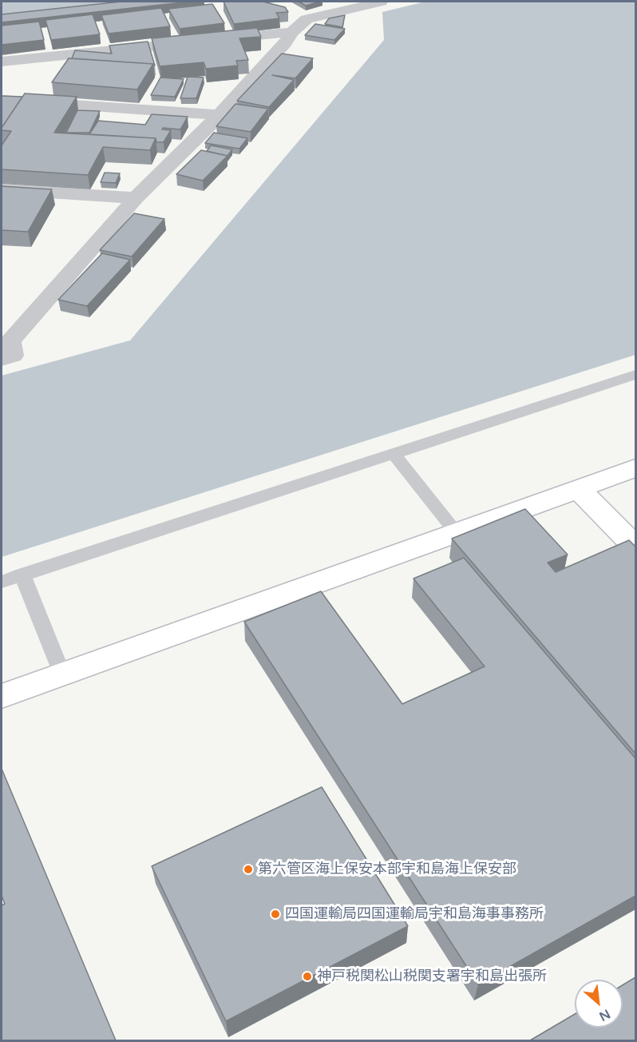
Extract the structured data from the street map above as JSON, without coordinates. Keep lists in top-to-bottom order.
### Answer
{
  "places": ["第六管区海上保安本部宇和島海上保安部", "四国運輸局四国運輸局宇和島海事事務所", "神戸税関松山税関支署宇和島出張所"],
  "north": "bottom right"
}
